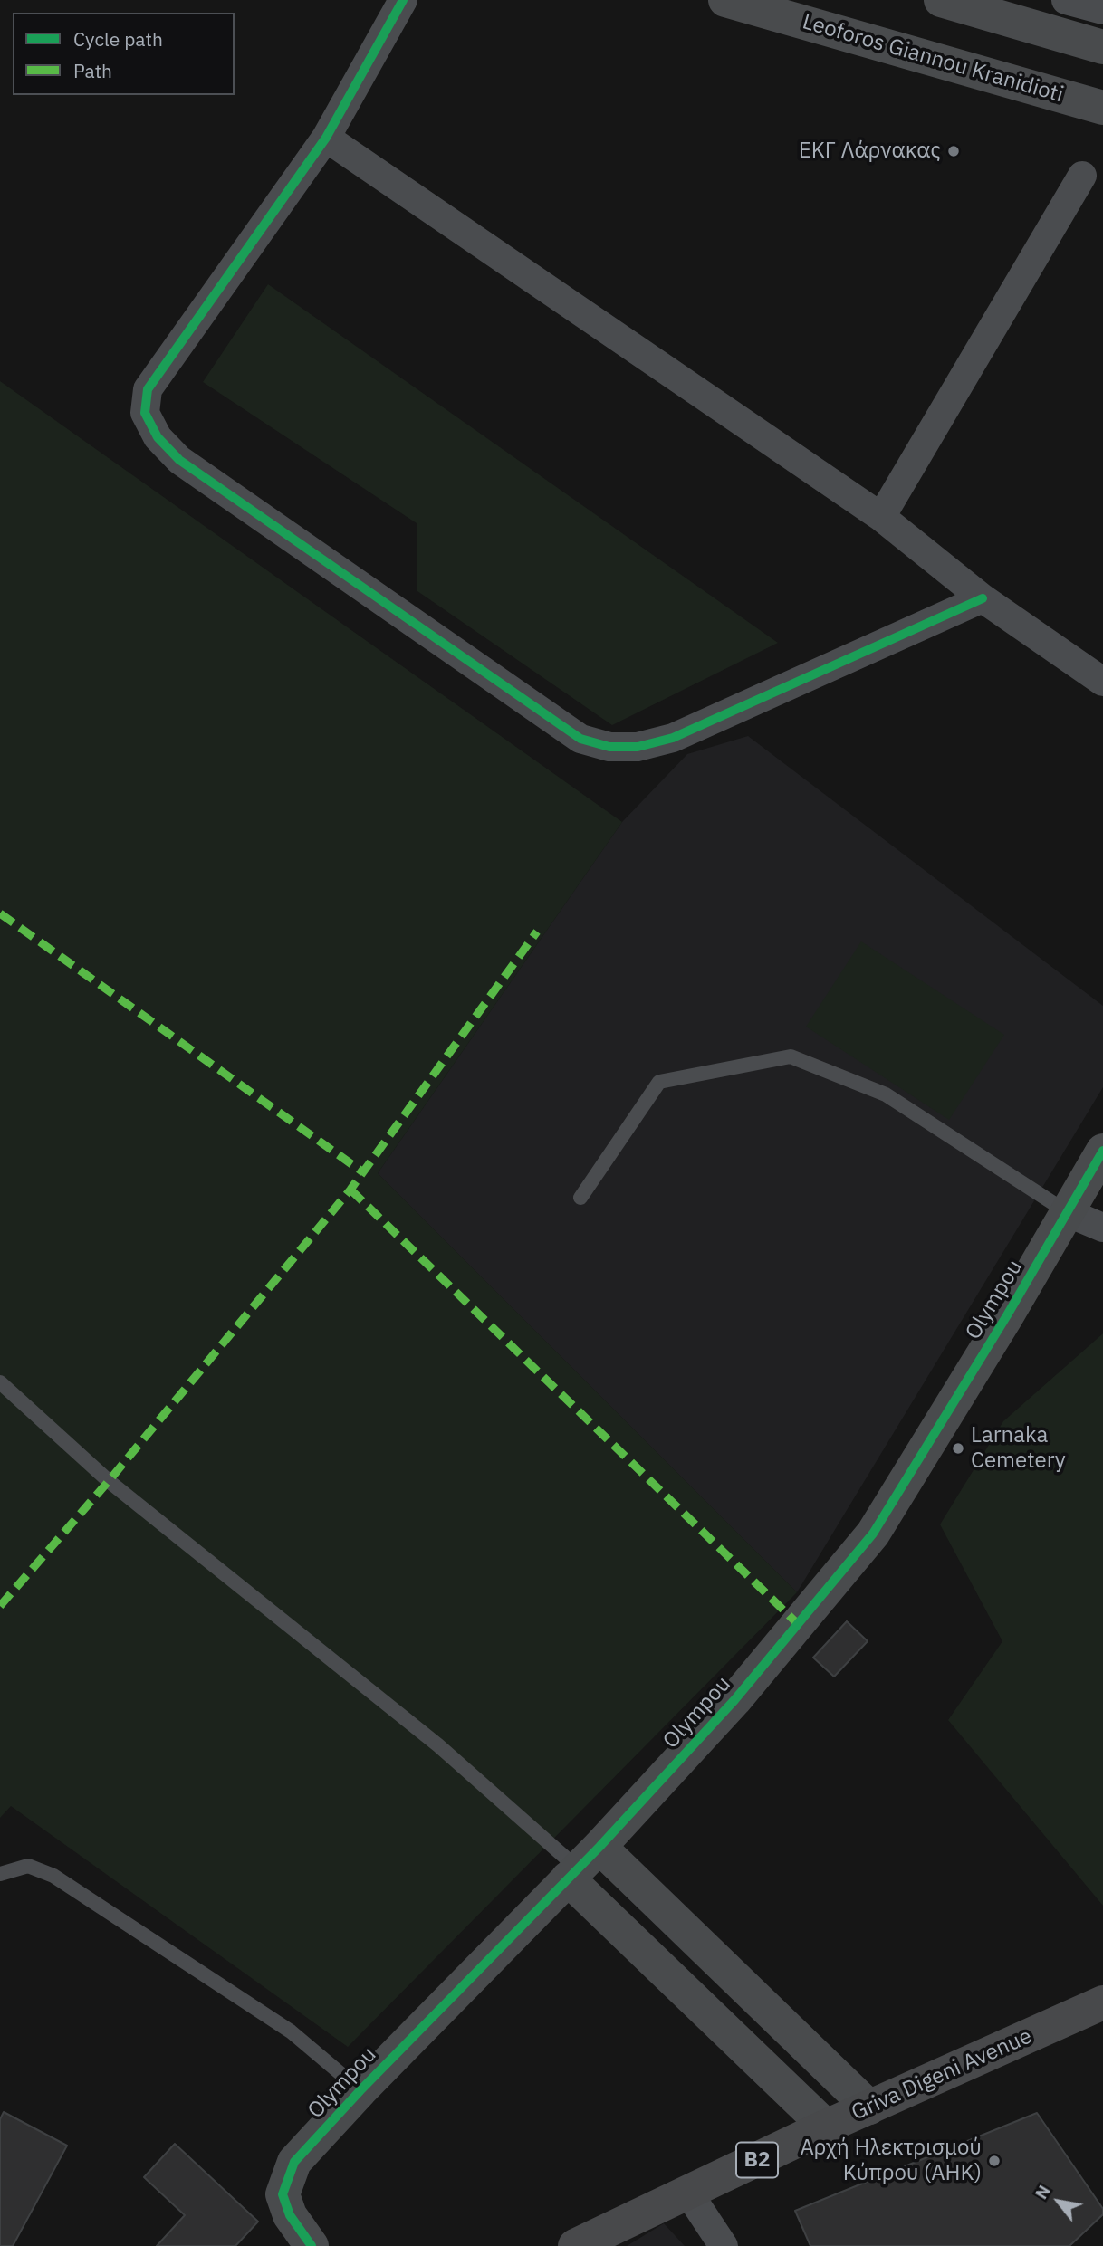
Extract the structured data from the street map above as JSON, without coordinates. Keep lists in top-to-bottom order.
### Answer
{
  "streets": {
    "highway": ["Griva Digeni Avenue", "B2"],
    "street": ["Leoforos Giannou Kranidioti", "Olympou"]
  },
  "places": ["ΕΚΓ Λάρνακας", "Larnaka Cemetery", "Αρχή Ηλεκτρισμού Κύπρου (ΑΗΚ)"],
  "legend": ["Cycle path", "Path"],
  "north": "top left"
}
